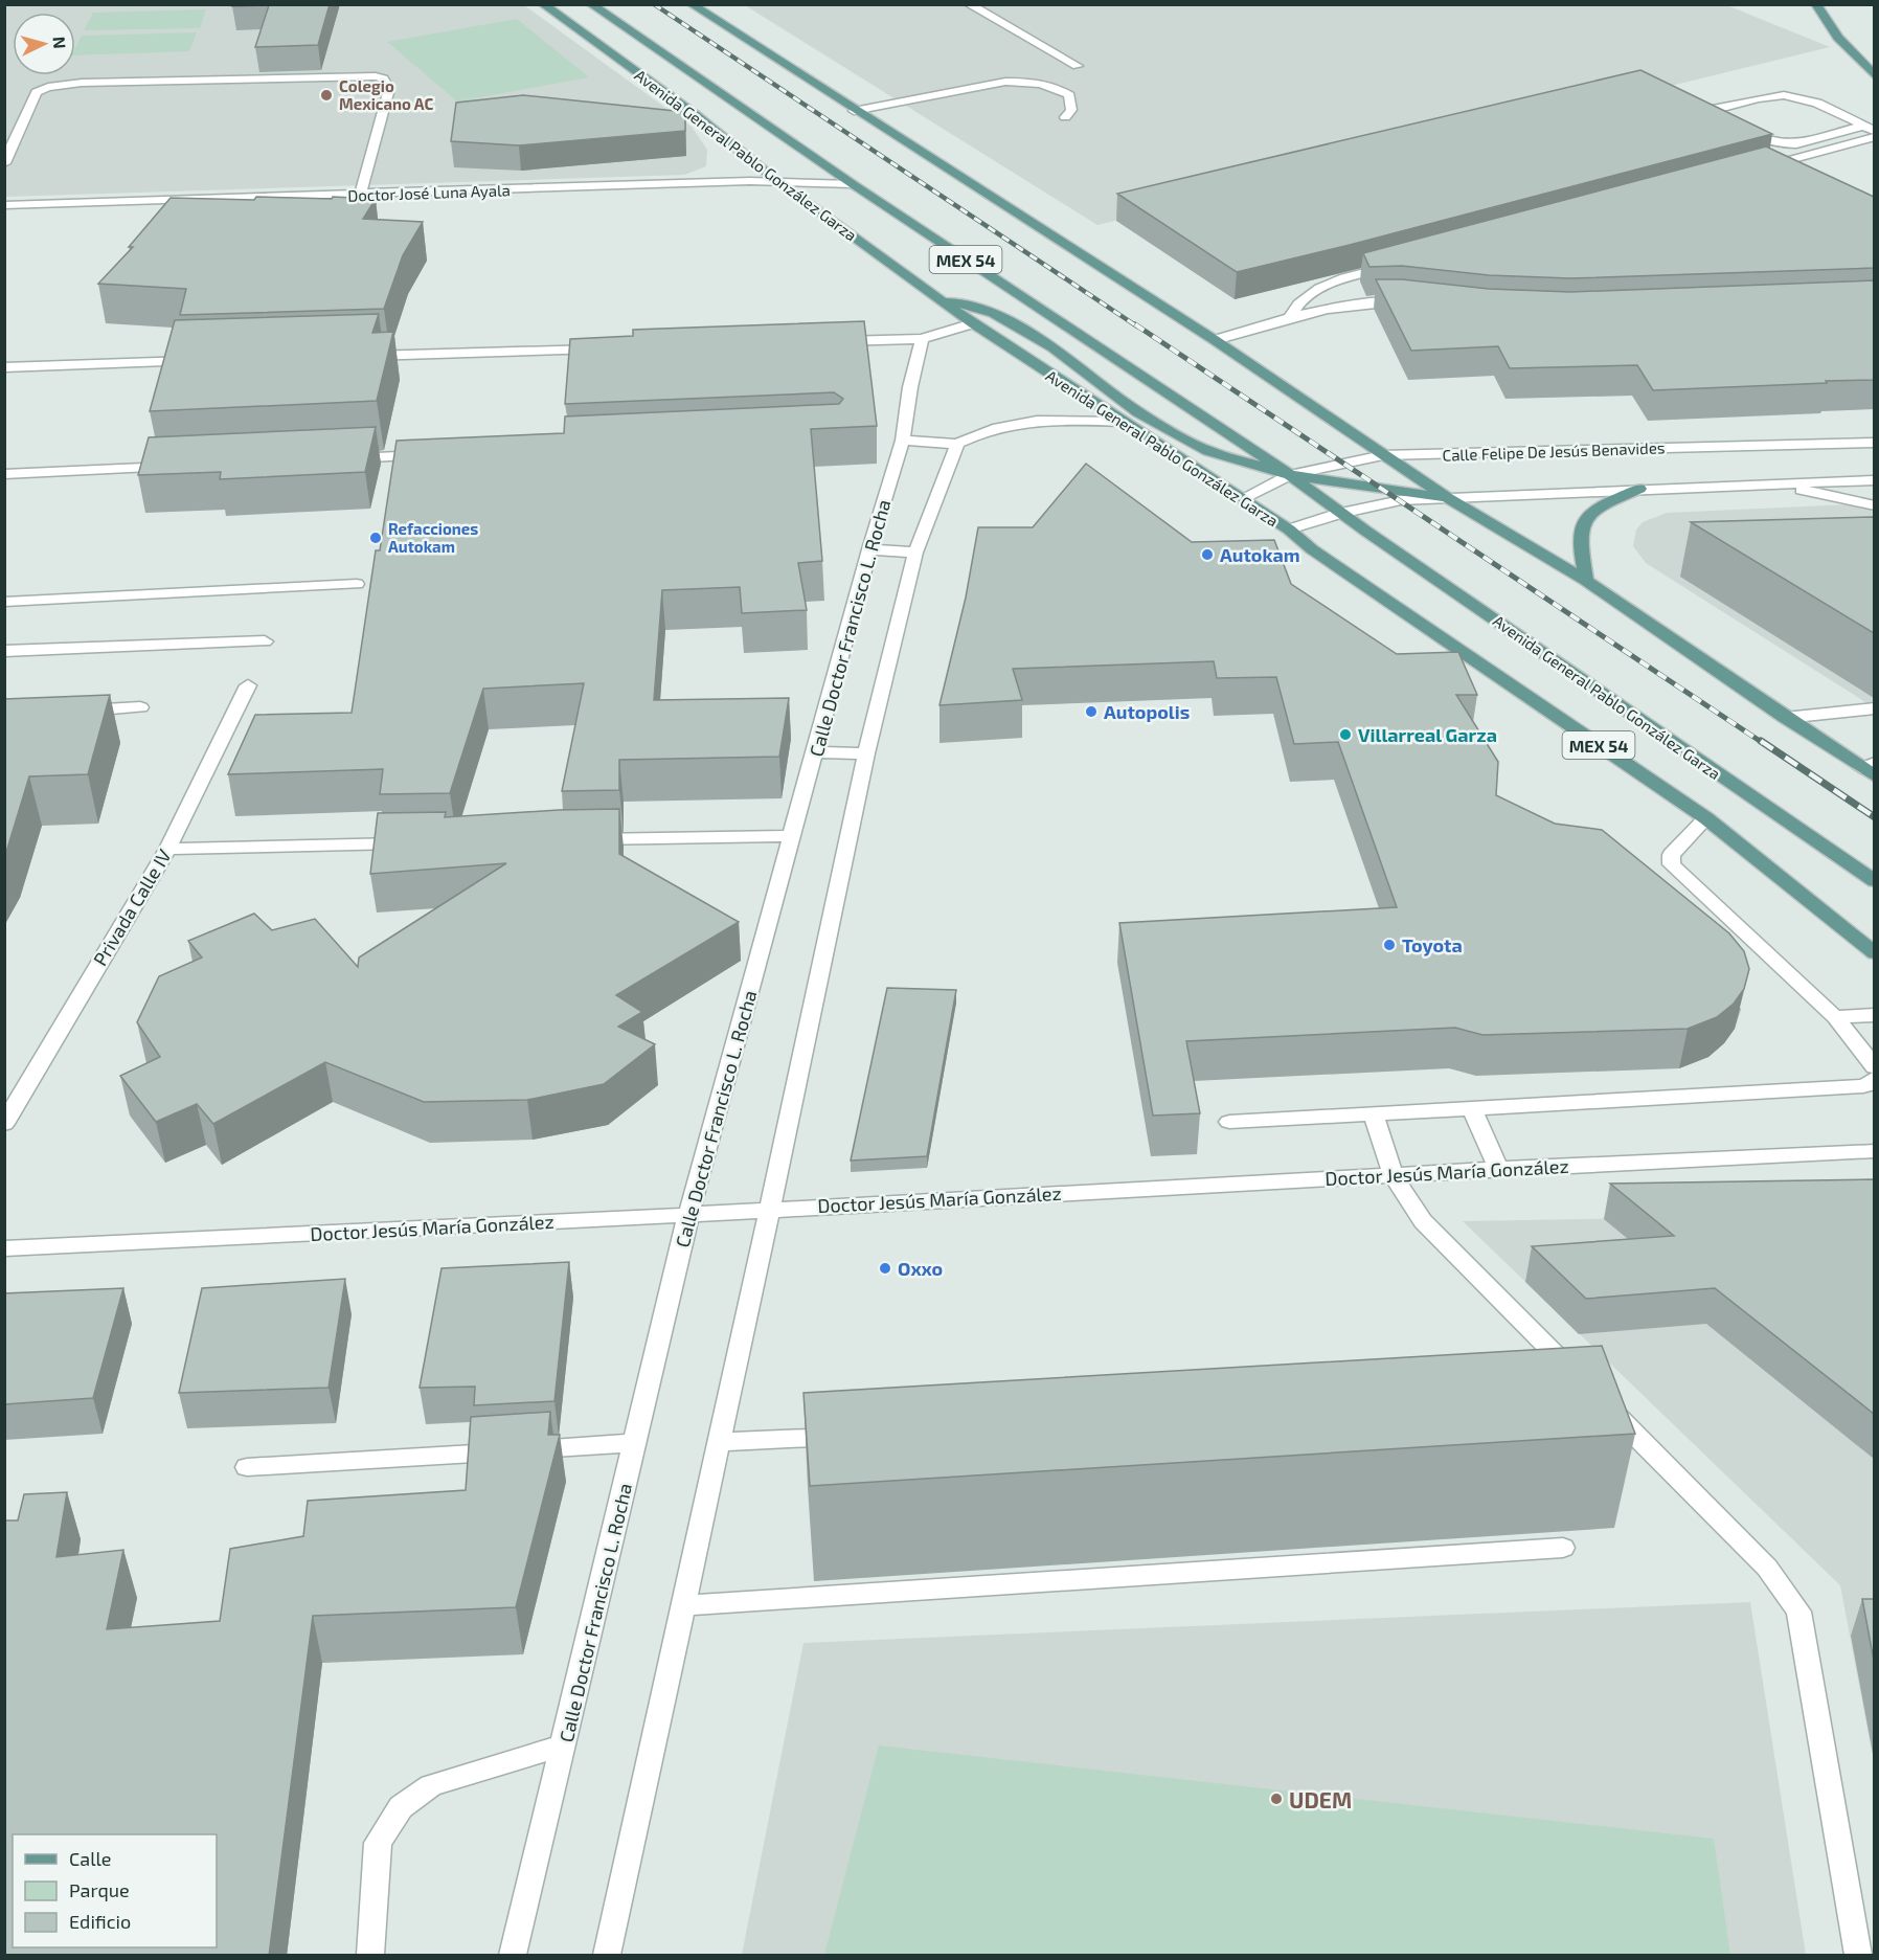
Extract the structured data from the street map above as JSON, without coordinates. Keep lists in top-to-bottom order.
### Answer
{
  "streets": {
    "main road": ["Avenida General Pablo González Garza", "MEX 54"],
    "street": [
      "Doctor José Luna Ayala",
      "Calle Felipe De Jesús Benavides",
      "Calle Doctor Francisco L. Rocha",
      "Privada Calle IV",
      "Doctor Jesús María González"
    ]
  },
  "crossings": [
    ["Avenida General Pablo González Garza", "Doctor José Luna Ayala"],
    ["Avenida General Pablo González Garza", "Calle Felipe De Jesús Benavides"],
    ["Calle Doctor Francisco L. Rocha", "Doctor Jesús María González"]
  ],
  "places": [
    "Colegio Mexicano AC",
    "Refacciones Autokam",
    "Autokam",
    "Autopolis",
    "Villarreal Garza",
    "Toyota",
    "Oxxo",
    "UDEM"
  ],
  "legend": ["Calle", "Parque", "Edificio"],
  "north": "right"
}
